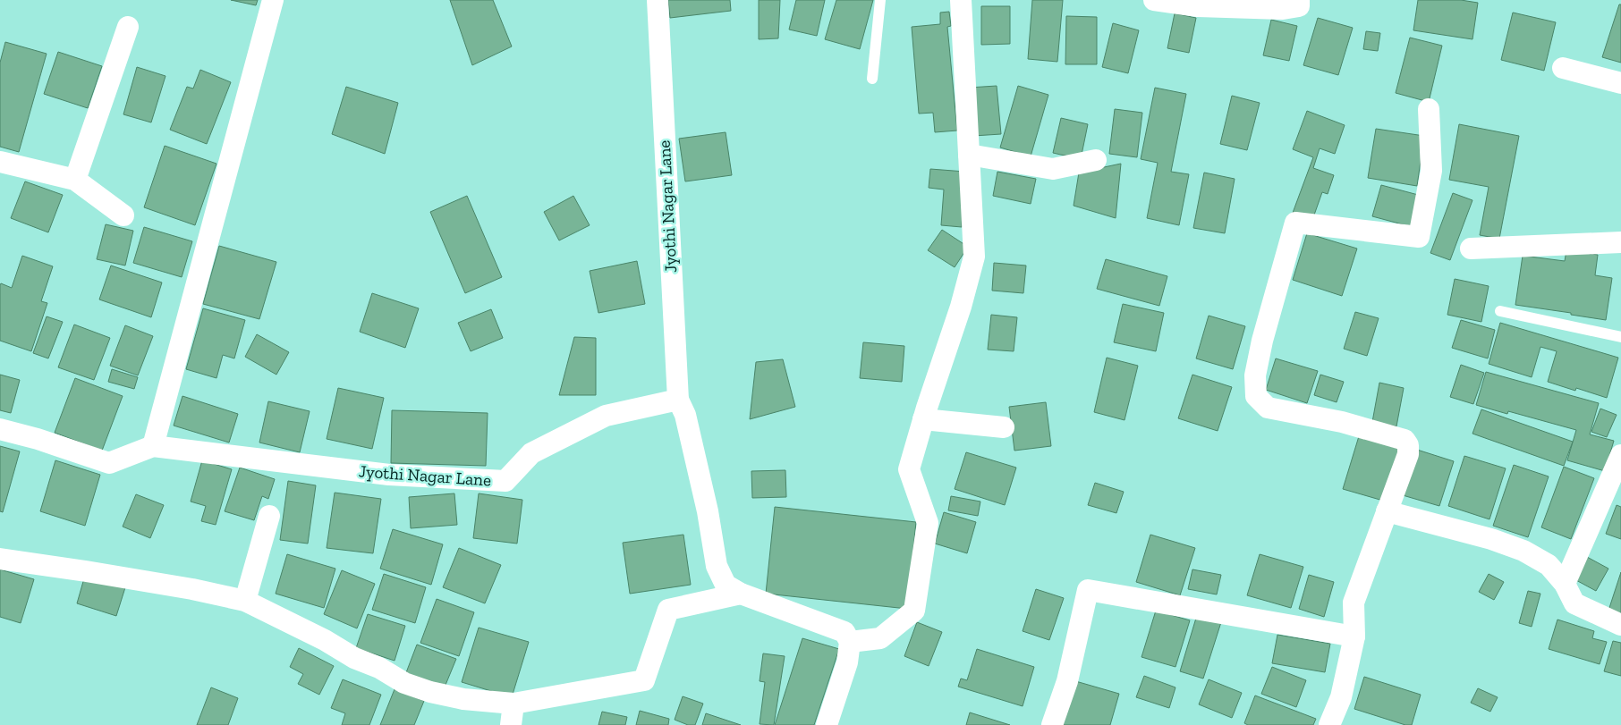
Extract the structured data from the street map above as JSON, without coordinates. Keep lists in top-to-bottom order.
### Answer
{
  "streets": {
    "street": ["Jyothi Nagar Lane"]
  }
}
